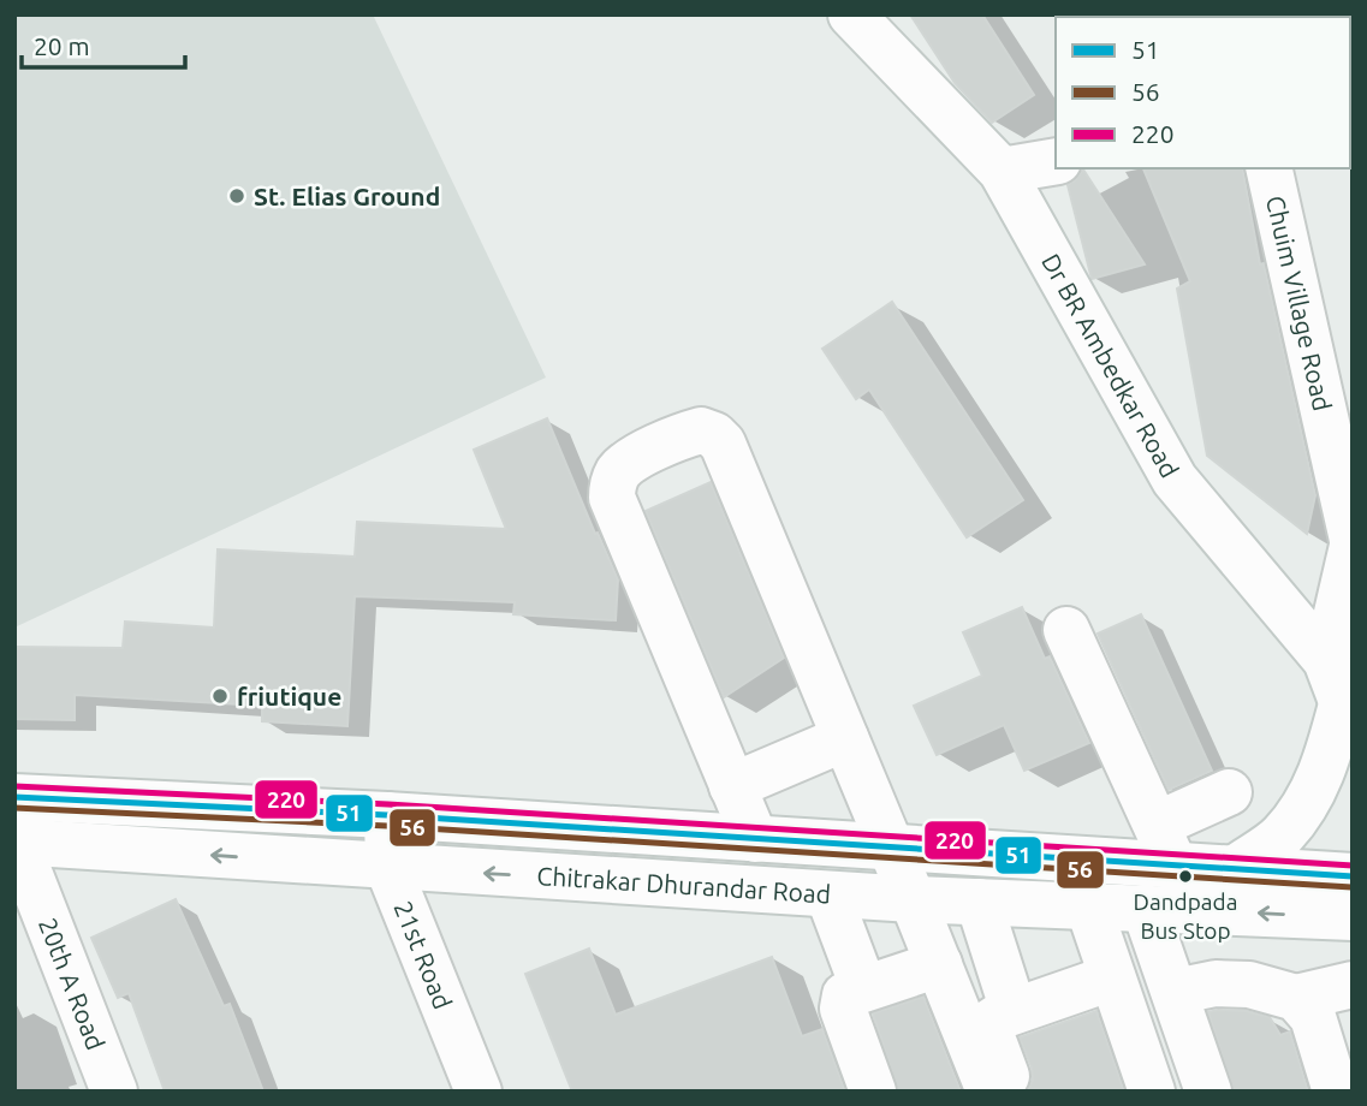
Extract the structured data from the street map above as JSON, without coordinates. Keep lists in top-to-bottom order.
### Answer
{
  "streets": {
    "street": [
      "Chuim Village Road",
      "Dr BR Ambedkar Road",
      "Chitrakar Dhurandar Road",
      "21st Road",
      "20th A Road"
    ]
  },
  "crossings": [
    ["Chuim Village Road", "Dr BR Ambedkar Road"],
    ["Chitrakar Dhurandar Road", "21st Road"],
    ["Chitrakar Dhurandar Road", "20th A Road"]
  ],
  "places": ["St. Elias Ground", "friutique", "Dandpada Bus Stop"],
  "lines": ["transit line 220", "transit line 51", "transit line 56"],
  "legend": ["51", "56", "220"],
  "scale_bar": "20 m"
}
